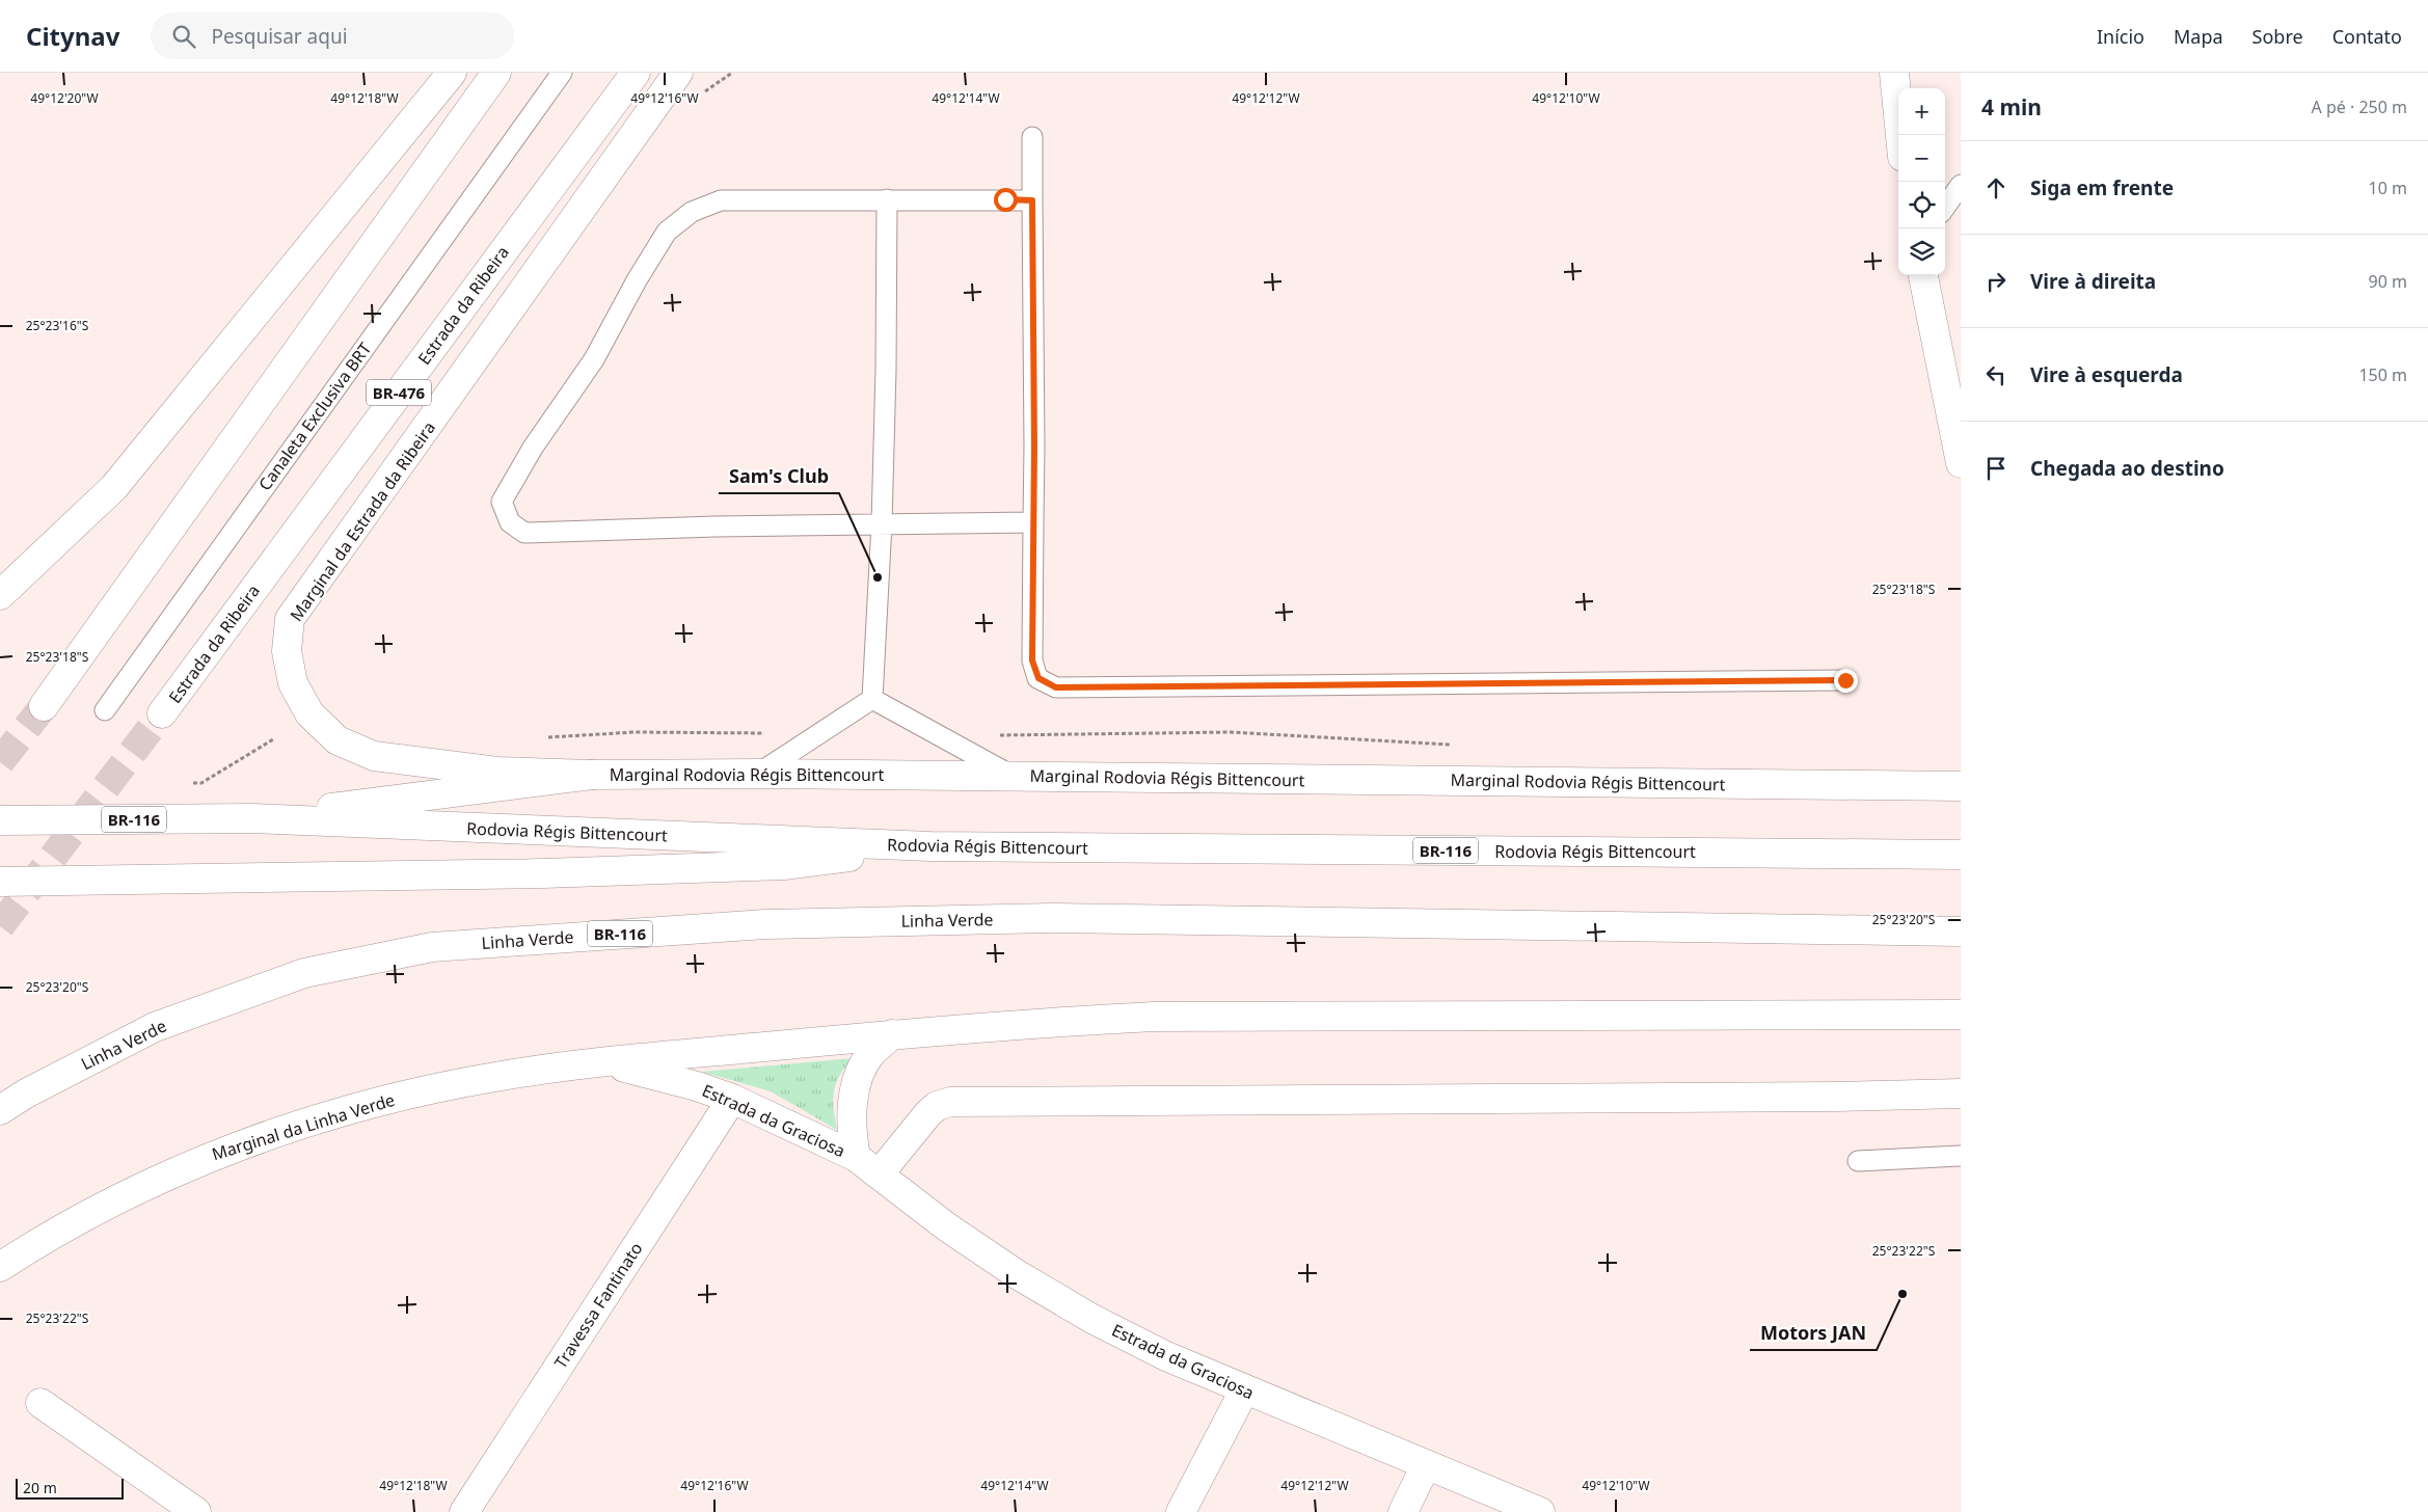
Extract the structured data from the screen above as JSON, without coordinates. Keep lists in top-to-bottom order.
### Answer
{
  "streets": {
    "main road": [
      "Estrada da Ribeira",
      "BR-476",
      "Marginal da Estrada da Ribeira",
      "Marginal Rodovia Régis Bittencourt",
      "BR-116",
      "Rodovia Régis Bittencourt",
      "Linha Verde",
      "Estrada da Graciosa",
      "Marginal da Linha Verde",
      "Travessa Fantinato"
    ],
    "lane": ["Canaleta Exclusiva BRT"]
  },
  "crossings": [
    ["Marginal da Estrada da Ribeira", "Marginal Rodovia Régis Bittencourt"],
    ["BR-116", "Rodovia Régis Bittencourt"],
    ["Estrada da Graciosa", "Marginal da Linha Verde"],
    ["Estrada da Graciosa", "Travessa Fantinato"]
  ],
  "places": ["Sam's Club", "Motors JAN"],
  "scale_bar": "20 m",
  "page": {
    "header": "Citynav",
    "search": "Pesquisar aqui",
    "nav": [
      "Início",
      "Mapa",
      "Sobre",
      "Contato"
    ],
    "heading": ["4 min", "A pé · 250 m"],
    "map_buttons": ["+", "−"],
    "list": [
      ["Siga em frente", "10 m"],
      ["Vire à direita", "90 m"],
      ["Vire à esquerda", "150 m"],
      "Chegada ao destino"
    ],
    "scale": "20 m"
  },
  "coordinates": [
    "49°12'20\"W",
    "49°12'18\"W",
    "49°12'16\"W",
    "49°12'14\"W",
    "49°12'12\"W",
    "49°12'10\"W",
    "25°23'16\"S",
    "25°23'18\"S",
    "25°23'20\"S",
    "25°23'22\"S"
  ]
}
